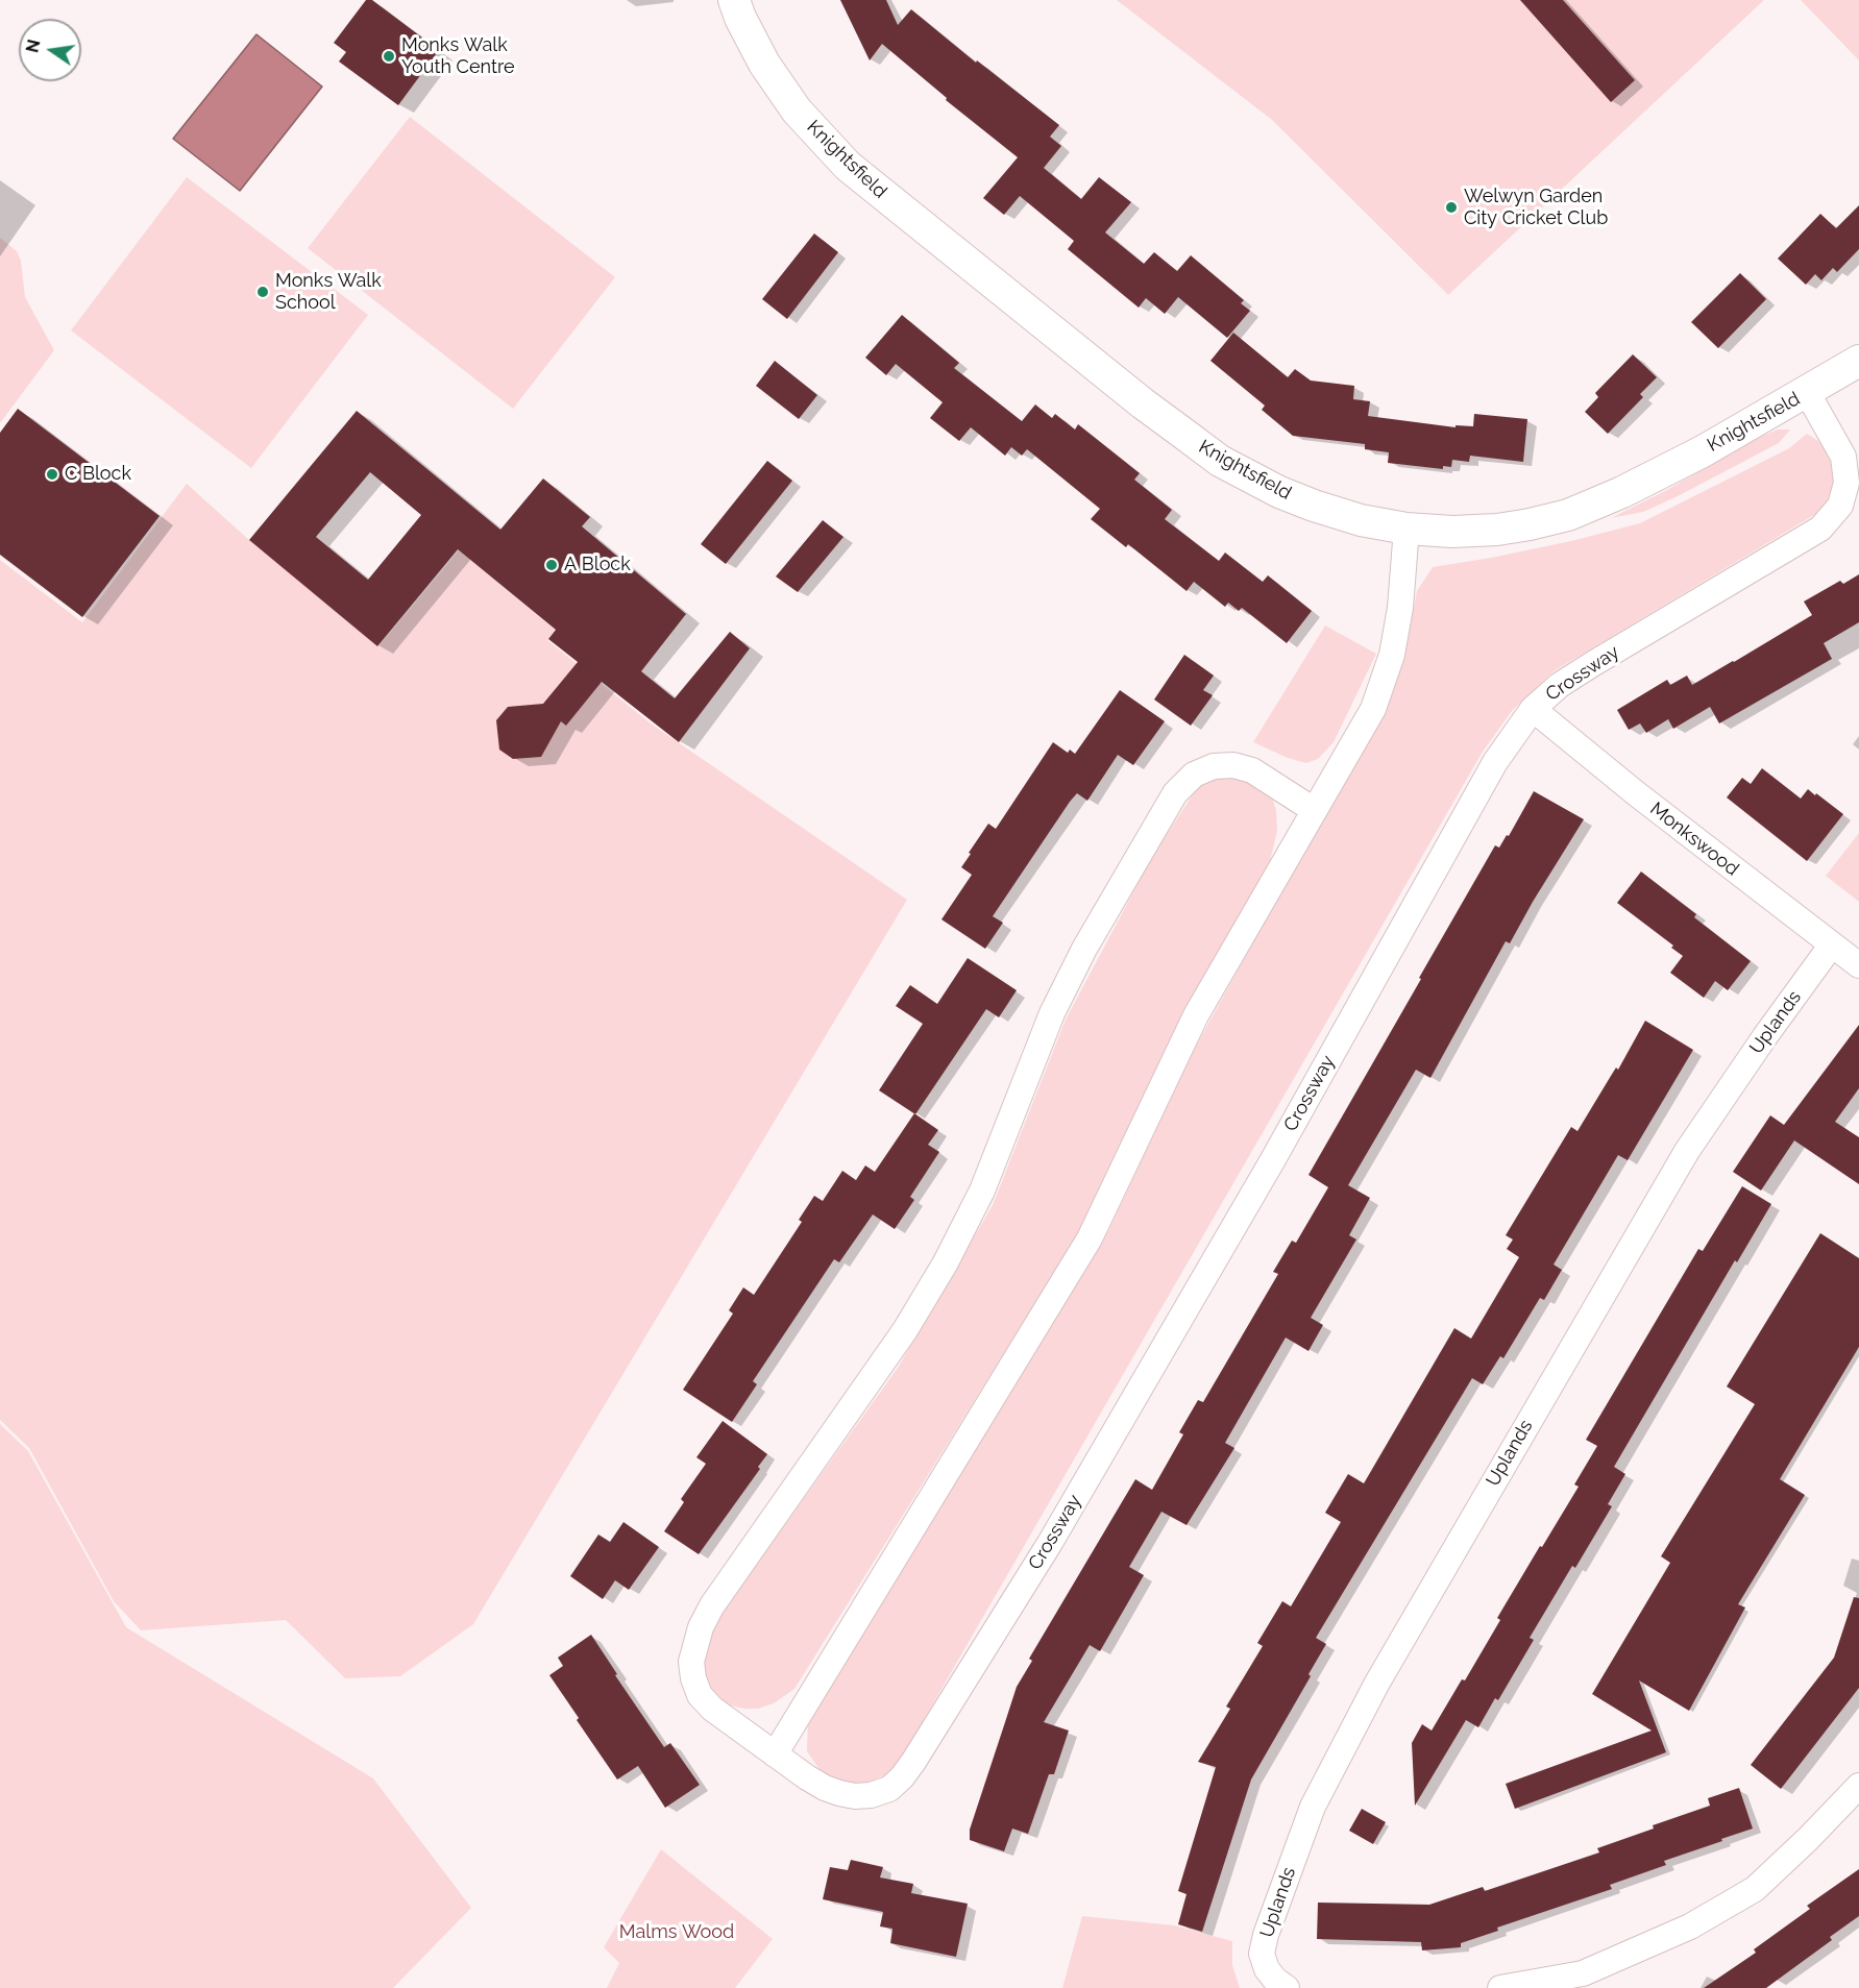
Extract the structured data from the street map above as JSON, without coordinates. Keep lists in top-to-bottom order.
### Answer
{
  "streets": {
    "street": [
      "Knightsfield",
      "Crossway",
      "Monkswood",
      "Uplands"
    ]
  },
  "crossings": [
    ["Knightsfield", "Crossway"],
    ["Crossway", "Monkswood"],
    ["Monkswood", "Uplands"]
  ],
  "parks": ["Malms Wood"],
  "places": [
    "Monks Walk Youth Centre",
    "Welwyn Garden City Cricket Club",
    "Monks Walk School",
    "C Block",
    "A Block"
  ],
  "north": "left"
}
